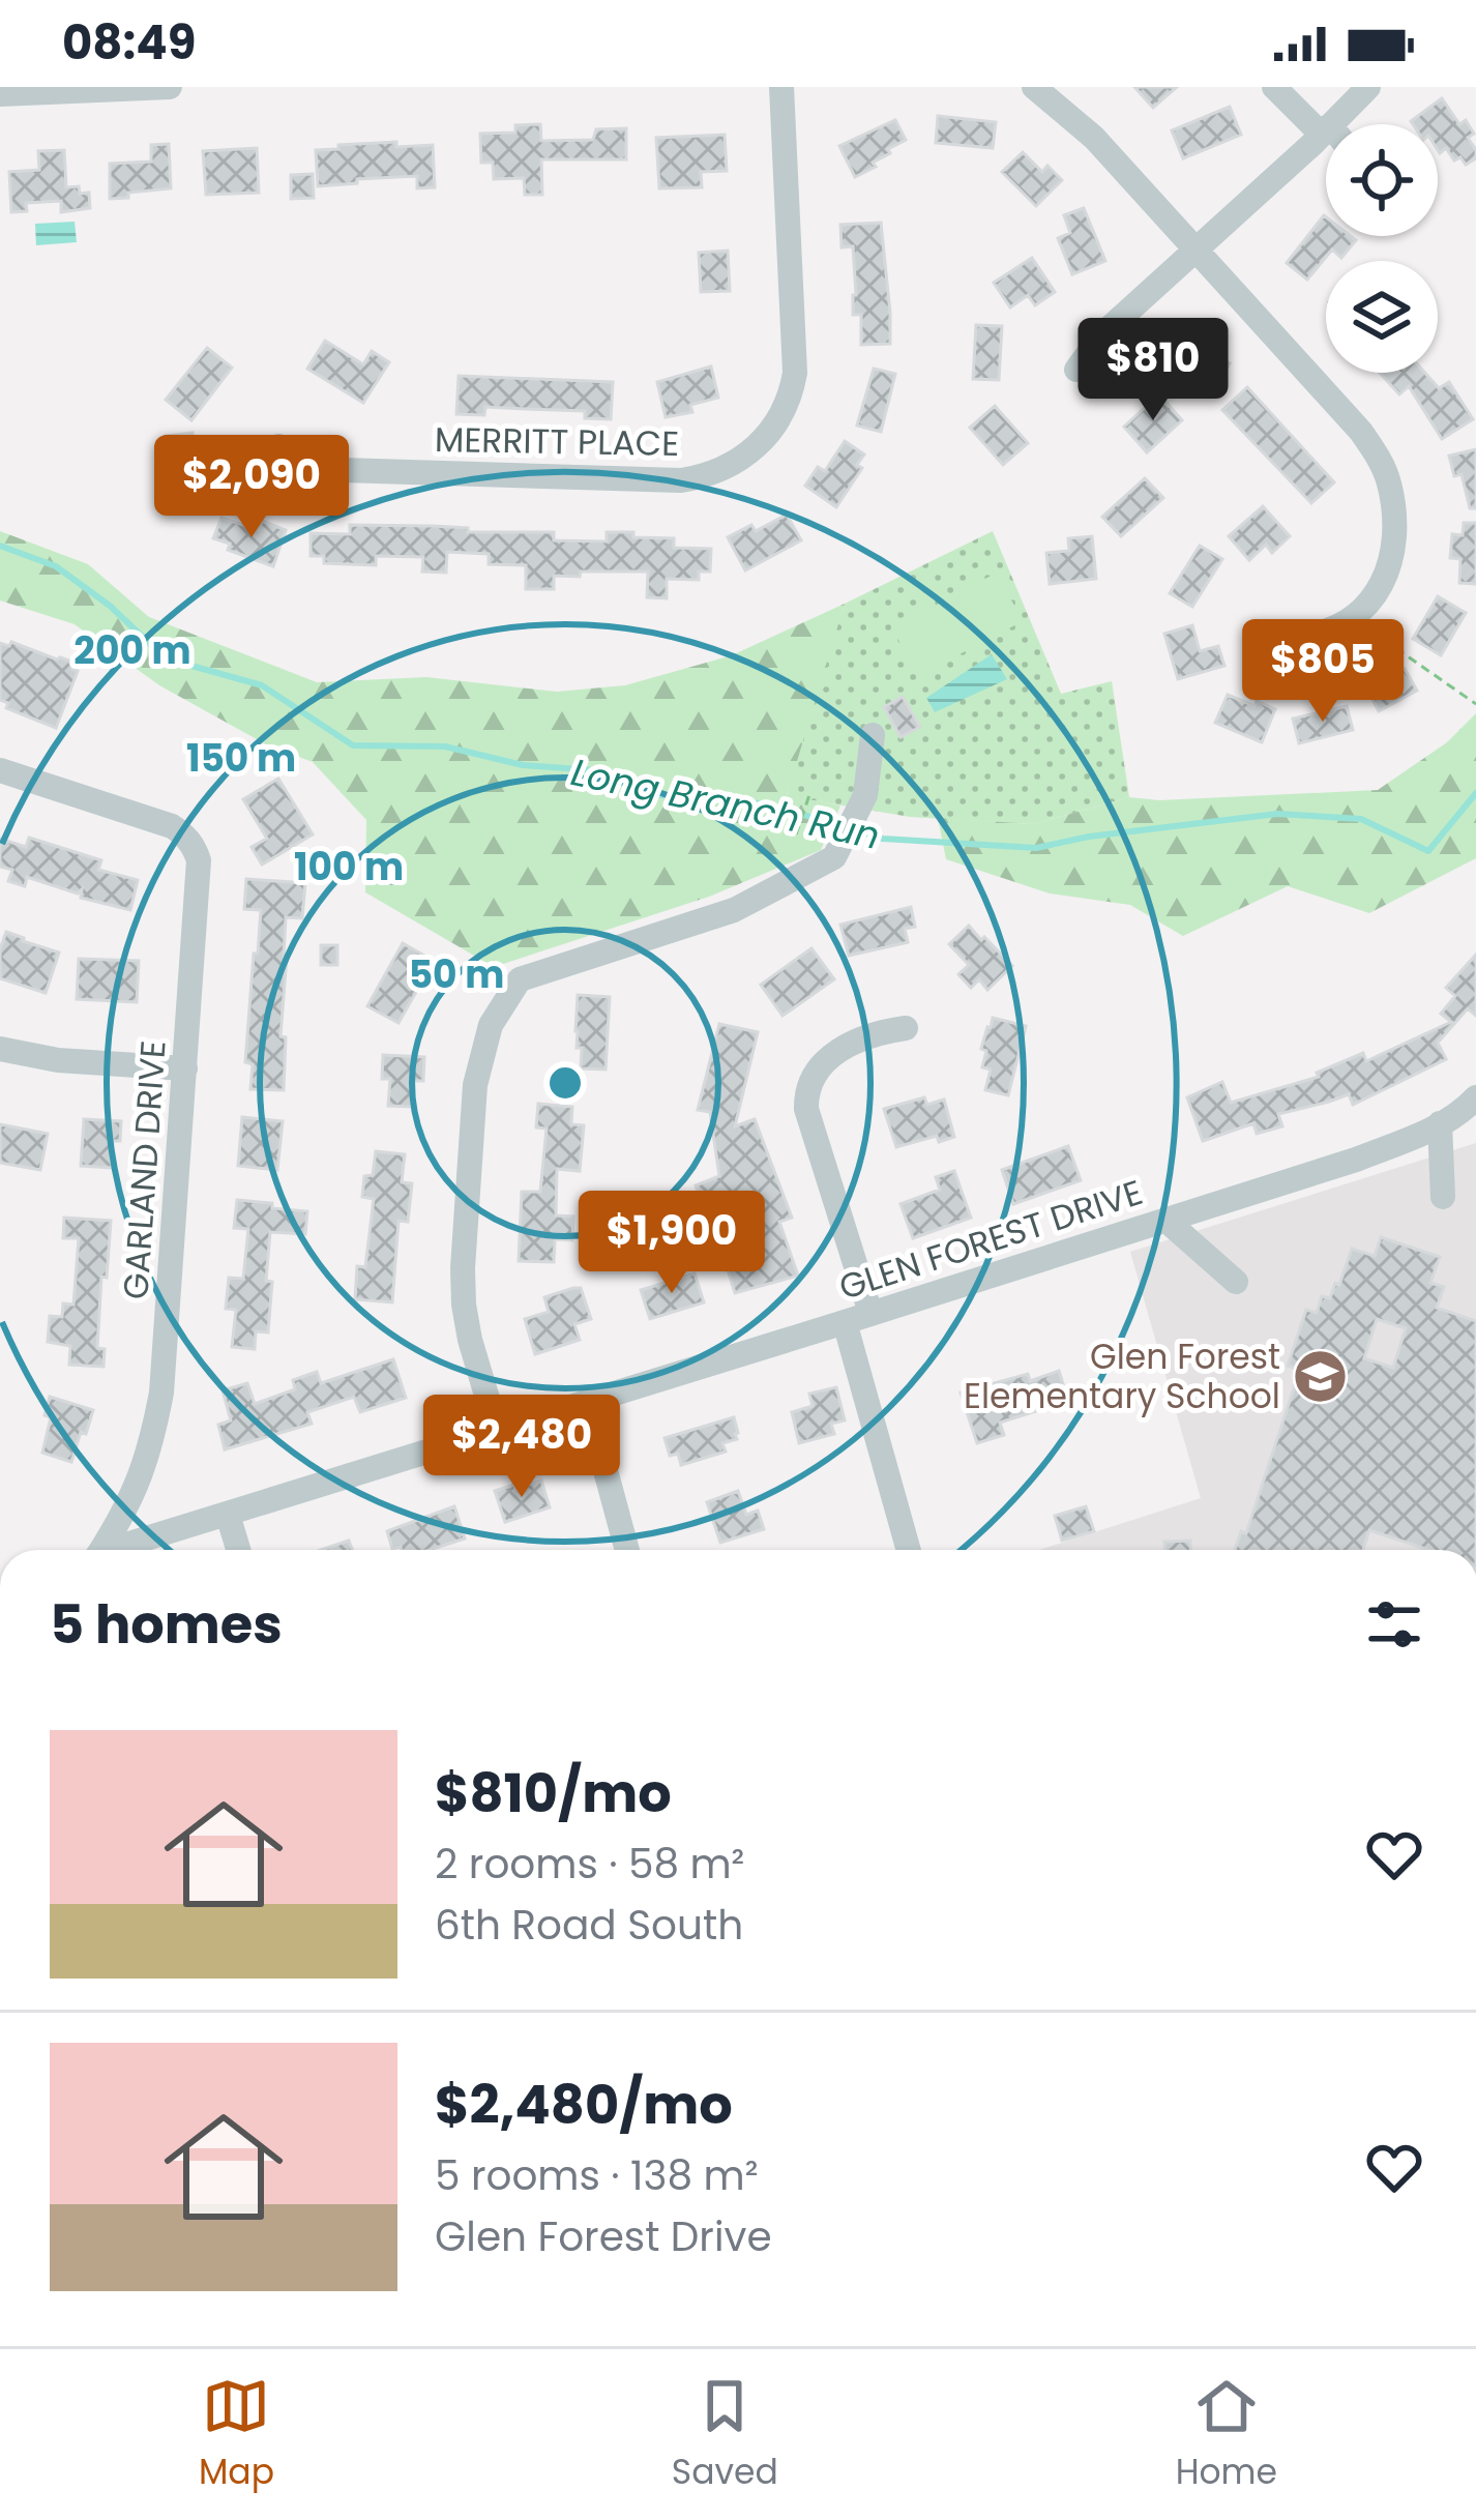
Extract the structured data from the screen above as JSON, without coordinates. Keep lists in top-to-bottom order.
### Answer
{
  "streets": {
    "street": ["MERRITT PLACE", "GARLAND DRIVE", "GLEN FOREST DRIVE"]
  },
  "water": ["Long Branch Run"],
  "places": {
    "school or university": ["Glen Forest Elementary School"]
  },
  "page": {
    "status": "08:49",
    "price": [
      "$810",
      "$2,090",
      "$805",
      "$1,900",
      "$2,480"
    ],
    "heading": "5 homes",
    "list": [
      {
        "name": "$810/mo",
        "note": "2 rooms · 58 m² · 6th Road South"
      },
      {
        "name": "$2,480/mo",
        "note": "5 rooms · 138 m² · Glen Forest Drive"
      }
    ],
    "tabs": ["Map", "Saved", "Home"]
  },
  "rings": [
    "200 m",
    "150 m",
    "100 m",
    "50 m"
  ]
}
